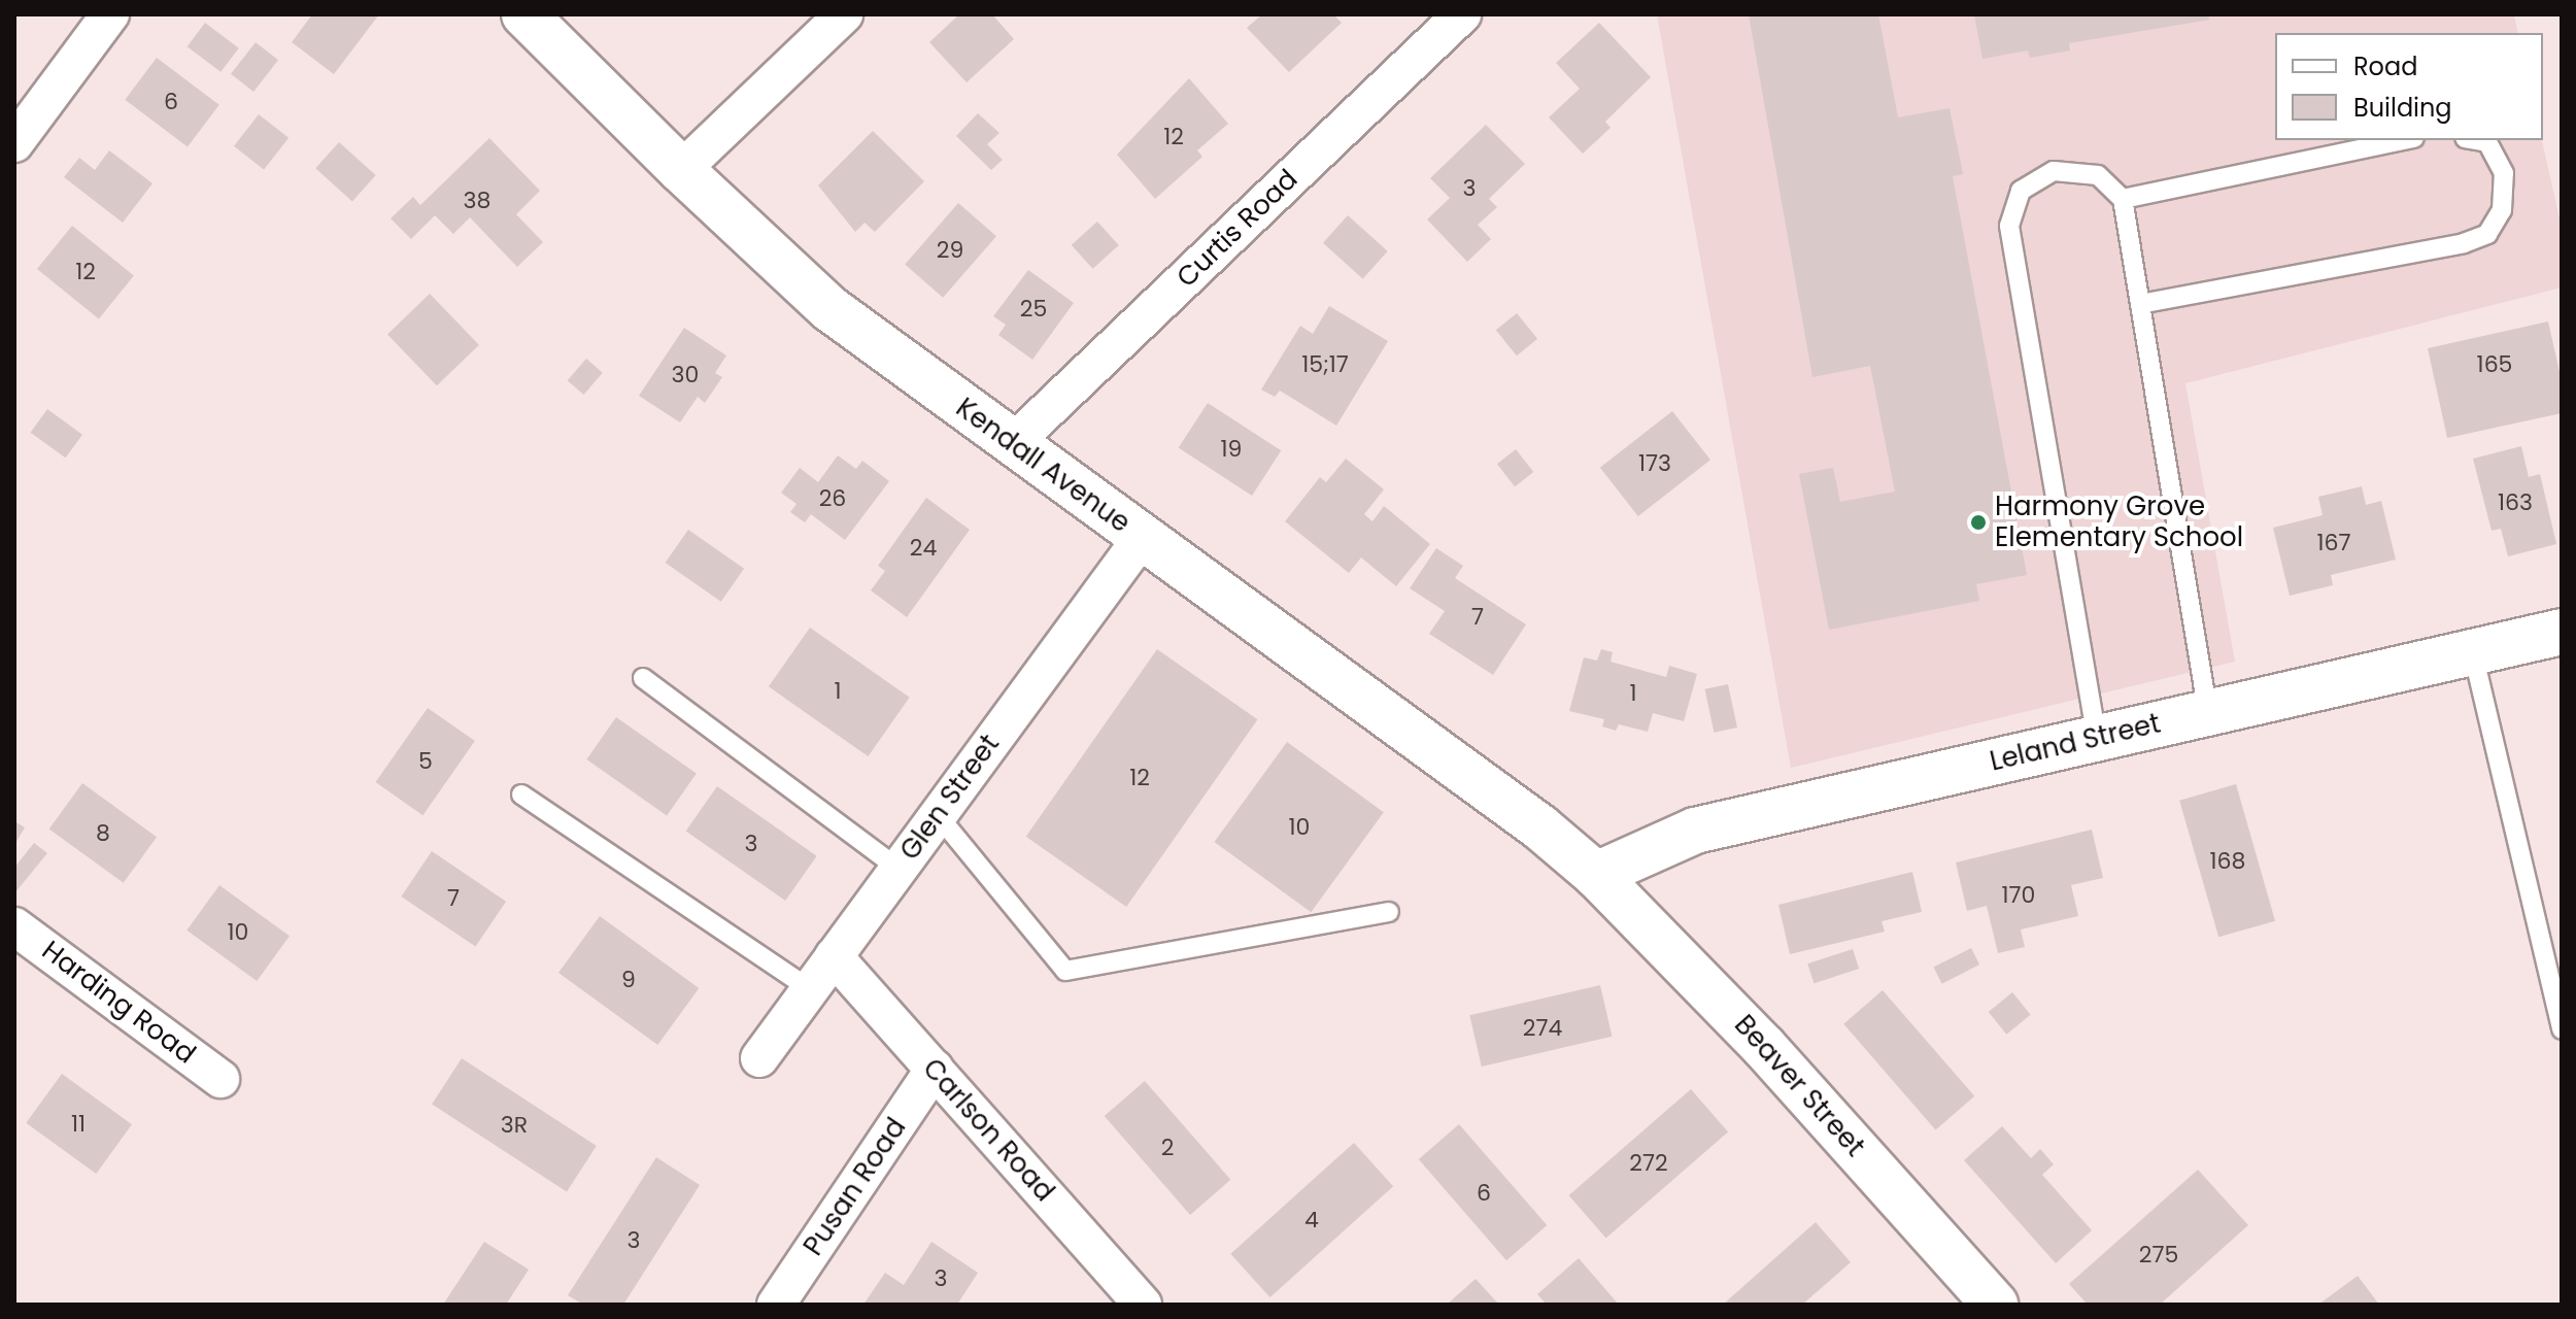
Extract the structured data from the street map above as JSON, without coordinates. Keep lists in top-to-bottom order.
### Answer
{
  "streets": {
    "main road": ["Kendall Avenue", "Leland Street", "Beaver Street"],
    "street": [
      "Curtis Road",
      "Glen Street",
      "Harding Road",
      "Carlson Road",
      "Pusan Road"
    ]
  },
  "crossings": [
    ["Curtis Road", "Kendall Avenue"],
    ["Kendall Avenue", "Leland Street"],
    ["Kendall Avenue", "Glen Street"],
    ["Kendall Avenue", "Beaver Street"],
    ["Leland Street", "Beaver Street"],
    ["Glen Street", "Carlson Road"],
    ["Carlson Road", "Pusan Road"]
  ],
  "places": ["Harmony Grove Elementary School"],
  "house_numbers": [
    "6",
    "12",
    "3",
    "38",
    "29",
    "12",
    "25",
    "15;17",
    "165",
    "30",
    "19",
    "173",
    "26",
    "163",
    "167",
    "24",
    "7",
    "1",
    "1",
    "5",
    "12",
    "10",
    "8",
    "3",
    "168",
    "170",
    "7",
    "10",
    "9",
    "274",
    "11",
    "3R",
    "2",
    "272",
    "6",
    "4",
    "3",
    "275",
    "3"
  ],
  "legend": ["Road", "Building"]
}
